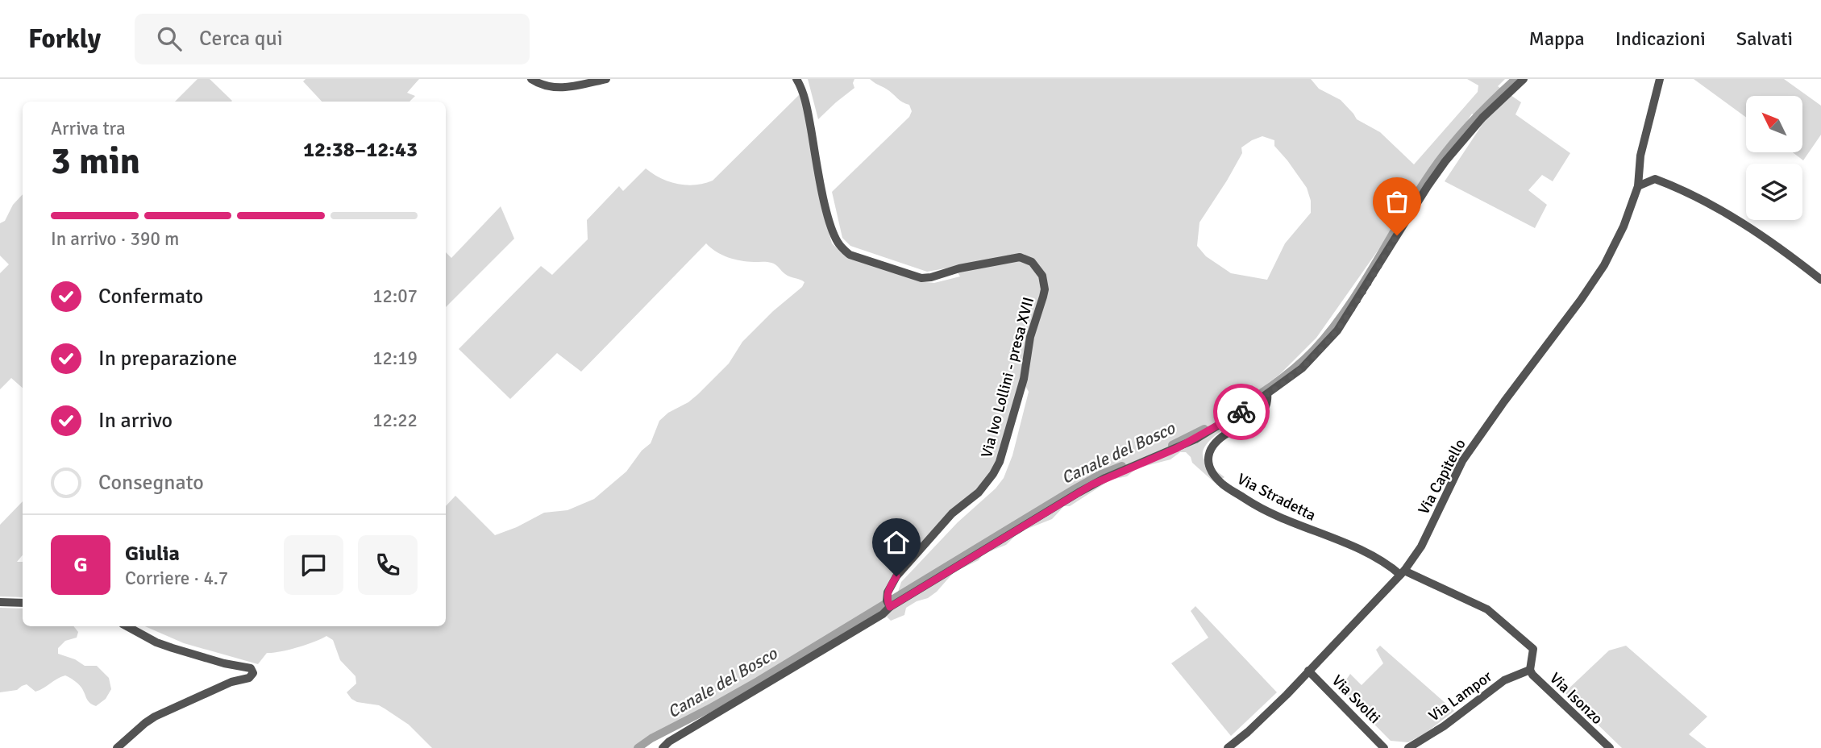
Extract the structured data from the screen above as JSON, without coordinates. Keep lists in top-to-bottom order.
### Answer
{
  "streets": {
    "street": [
      "Via Ivo Lollini - presa XVII",
      "Via Capitello",
      "Via Stradetta",
      "Via Lampor",
      "Via Isonzo",
      "Via Svolti"
    ]
  },
  "crossings": [
    ["Via Capitello", "Via Stradetta"],
    ["Via Capitello", "Via Isonzo"],
    ["Via Capitello", "Via Svolti"],
    ["Via Stradetta", "Via Isonzo"],
    ["Via Lampor", "Via Isonzo"]
  ],
  "water": ["Canale del Bosco"],
  "north": "top left",
  "page": {
    "header": "Forkly",
    "search": "Cerca qui",
    "nav": ["Mappa", "Indicazioni", "Salvati"],
    "heading": ["3 min", "Arriva tra", "12:38–12:43"],
    "panel": ["Giulia", "Corriere · 4.7"],
    "bar": "In arrivo · 390 m",
    "list": [
      ["Confermato", "12:07"],
      ["In preparazione", "12:19"],
      ["In arrivo", "12:22"],
      "Consegnato"
    ],
    "round": "G"
  }
}
